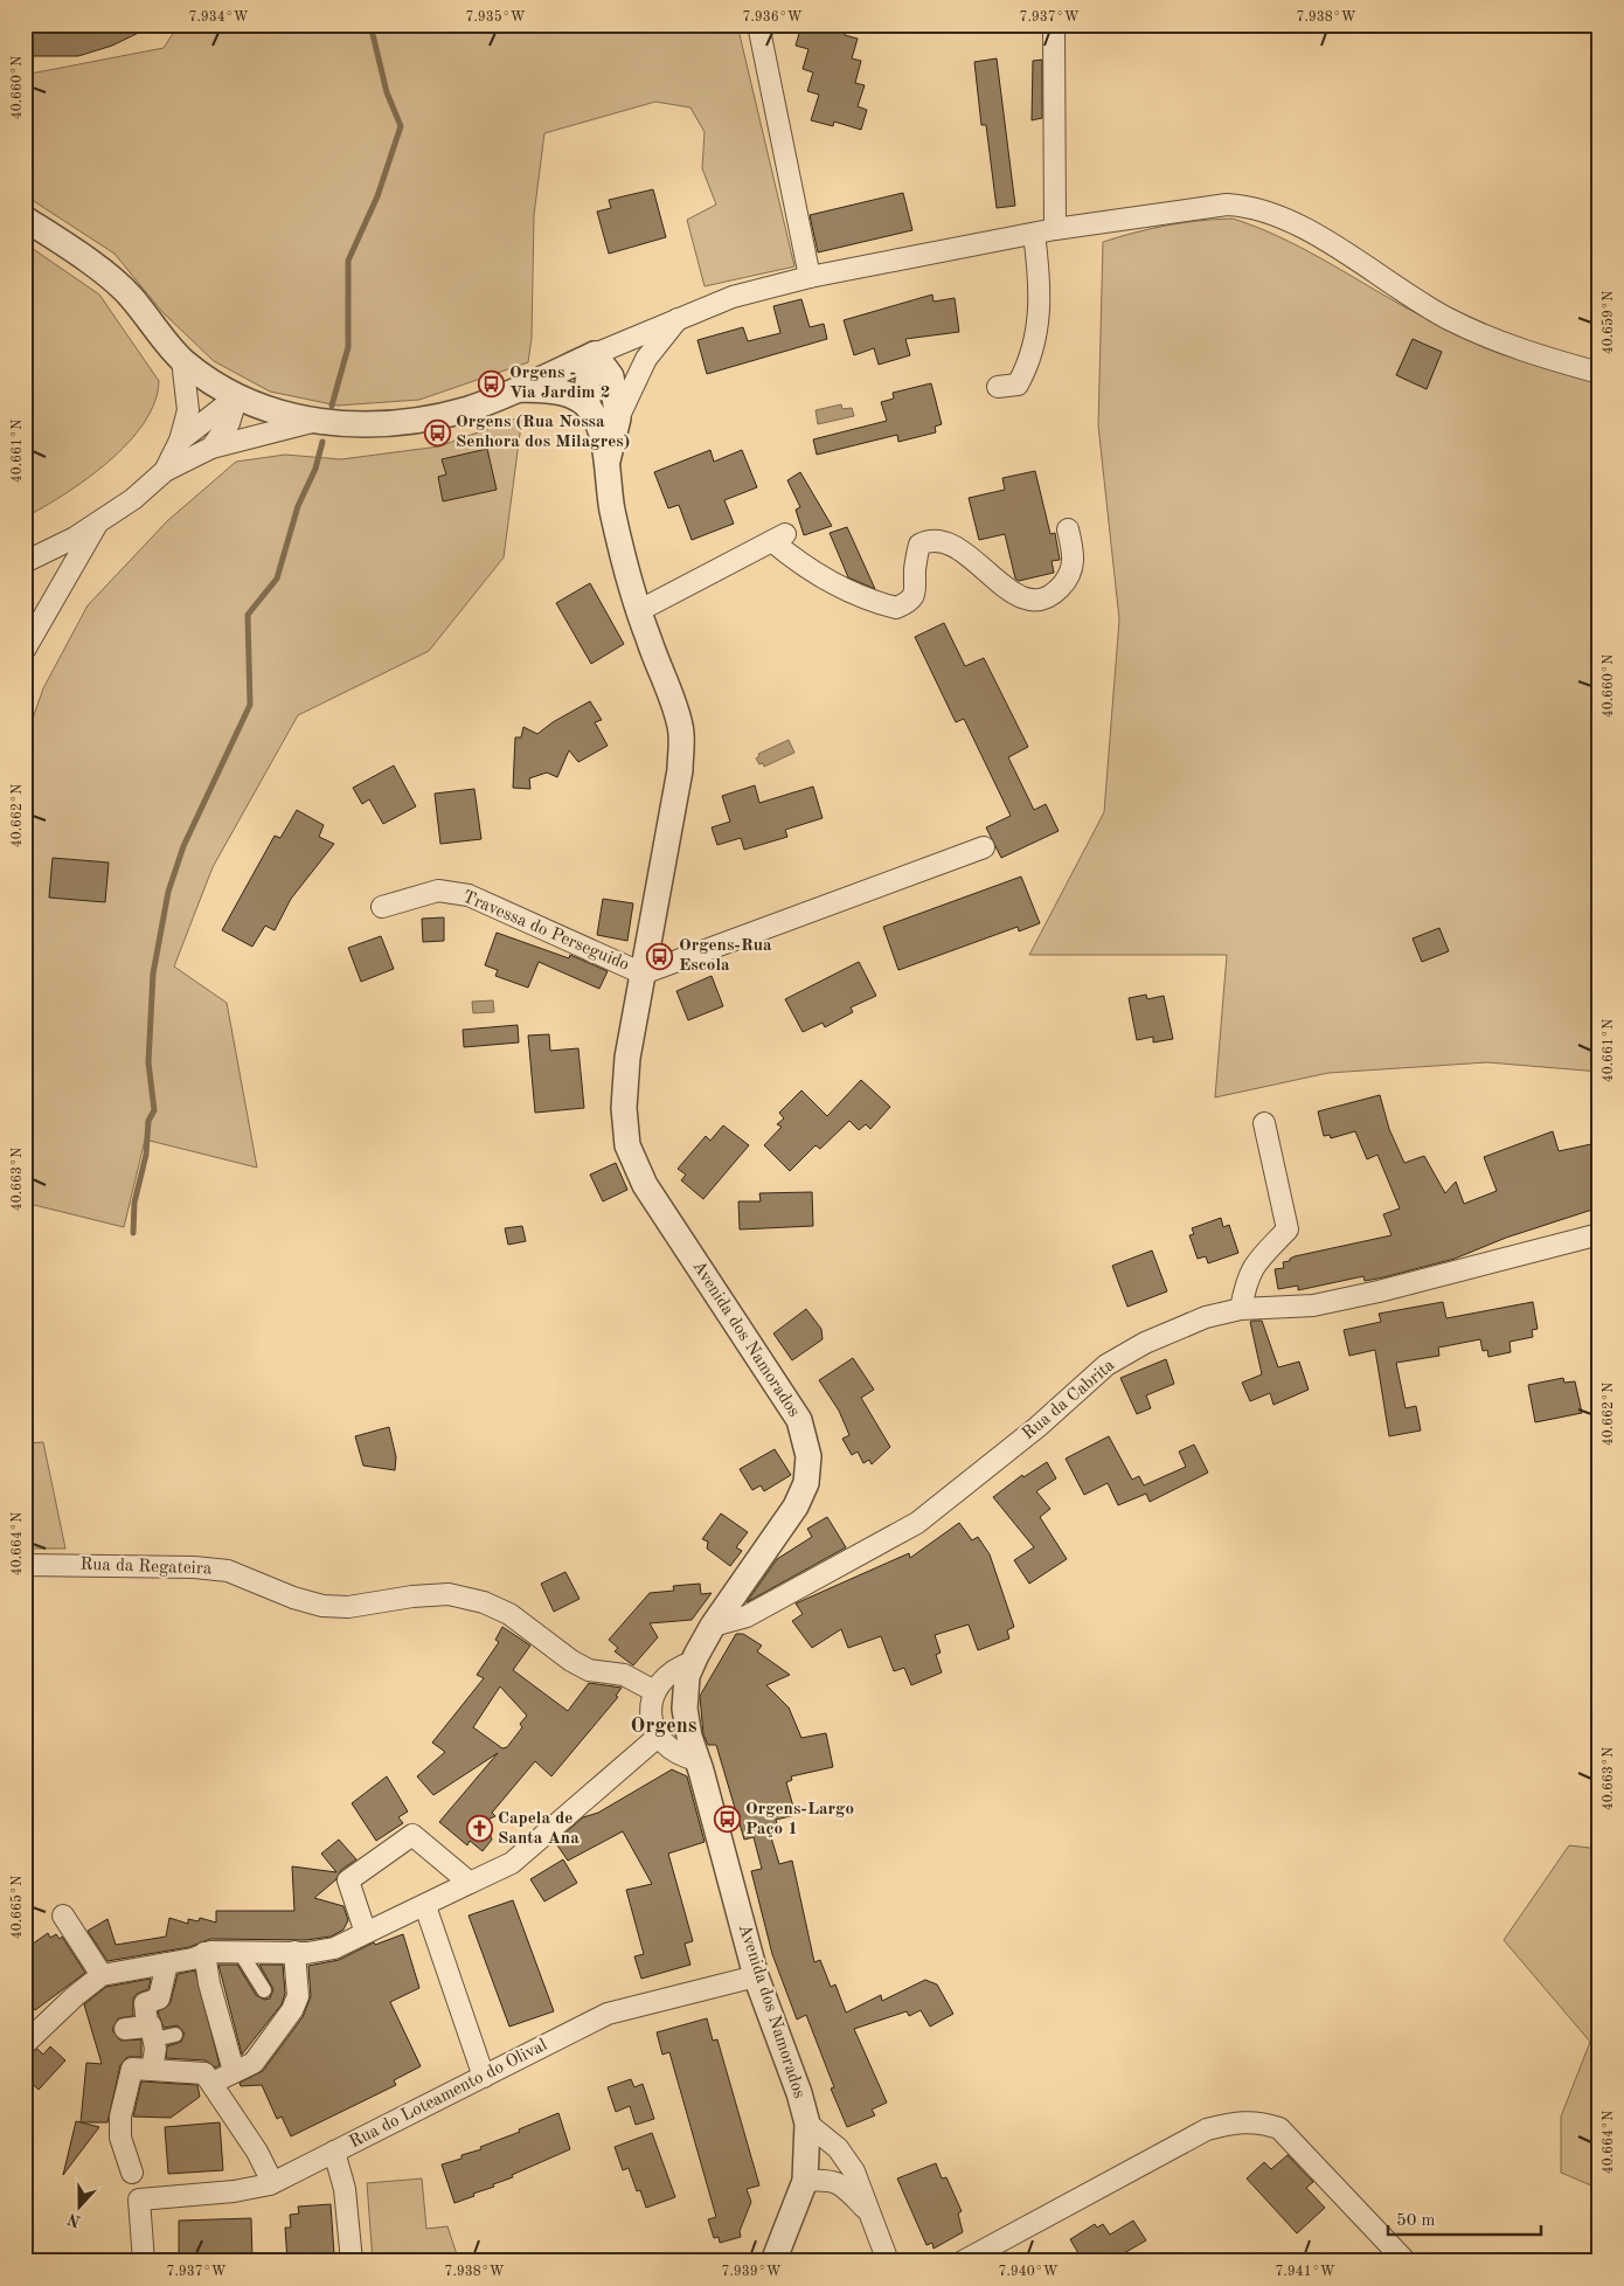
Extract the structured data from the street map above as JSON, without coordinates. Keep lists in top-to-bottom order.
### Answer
{
  "streets": {
    "street": [
      "Travessa do Perseguido",
      "Avenida dos Namorados",
      "Rua da Cabrita",
      "Rua da Regateira",
      "Rua do Loteamento do Olival"
    ]
  },
  "crossings": [
    ["Travessa do Perseguido", "Avenida dos Namorados"],
    ["Avenida dos Namorados", "Rua da Cabrita"],
    ["Avenida dos Namorados", "Rua do Loteamento do Olival"]
  ],
  "districts": ["Orgens"],
  "places": {
    "bus stop": [
      "Orgens - Via Jardim 2",
      "Orgens (Rua Nossa Senhora dos Milagres)",
      "Orgens-Rua Escola",
      "Orgens-Largo Paço 1"
    ],
    "church": ["Capela de Santa Ana"]
  },
  "scale_bar": "50 m",
  "north": "bottom",
  "coordinates": [
    "7.934°W",
    "7.935°W",
    "7.936°W",
    "7.937°W",
    "7.938°W",
    "40.660°N",
    "40.659°N",
    "40.661°N",
    "40.662°N",
    "40.663°N",
    "40.664°N",
    "40.665°N",
    "7.939°W",
    "7.940°W",
    "7.941°W"
  ]
}
